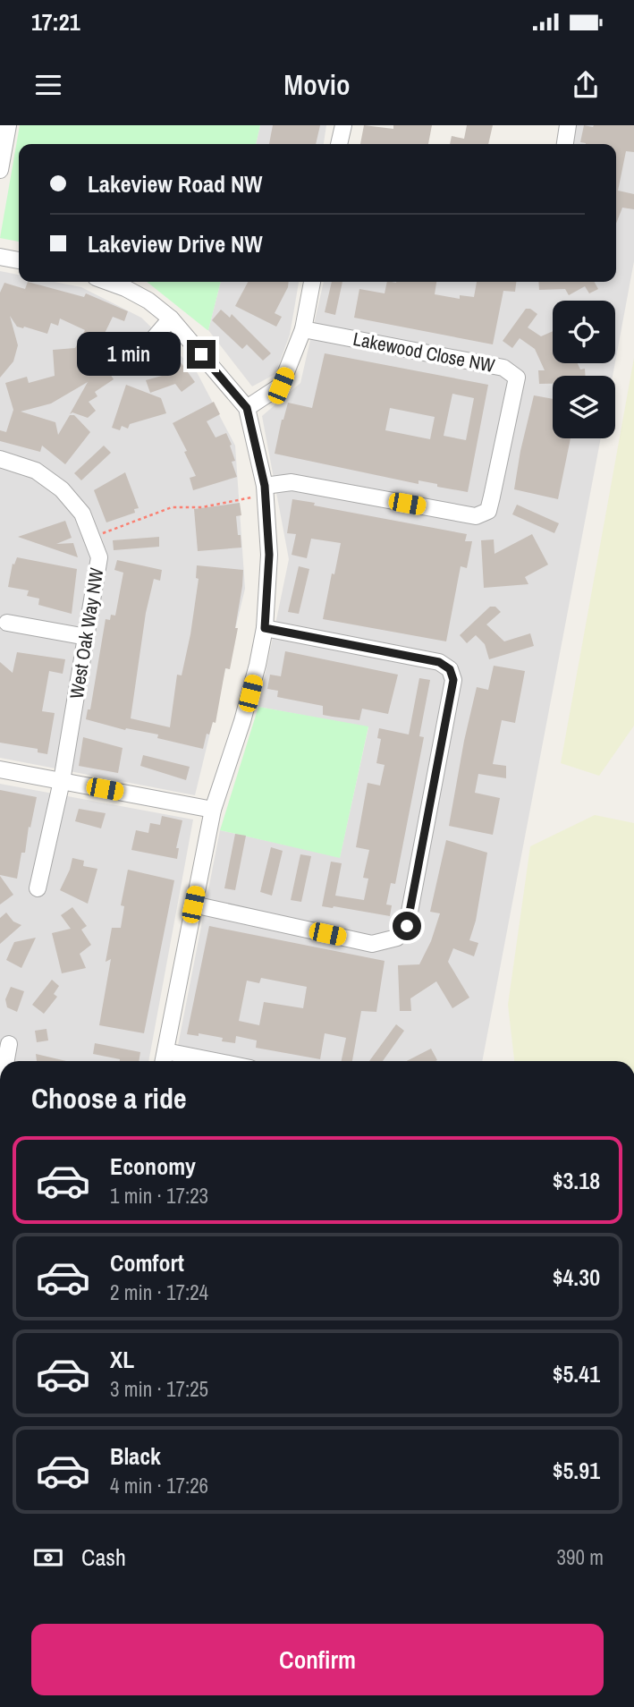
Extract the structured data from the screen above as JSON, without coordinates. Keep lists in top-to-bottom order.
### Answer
{
  "streets": {
    "street": ["Lakewood Close NW", "West Oak Way NW"]
  },
  "page": {
    "status": "17:21",
    "header": "Movio",
    "banner": ["Lakeview Road NW", "Lakeview Drive NW"],
    "bubble": "1 min",
    "heading": "Choose a ride",
    "list": [
      {
        "name": "Economy",
        "note": "1 min · 17:23",
        "value": "$3.18"
      },
      {
        "name": "Comfort",
        "note": "2 min · 17:24",
        "value": "$4.30"
      },
      {
        "name": "XL",
        "note": "3 min · 17:25",
        "value": "$5.41"
      },
      {
        "name": "Black",
        "note": "4 min · 17:26",
        "value": "$5.91"
      }
    ],
    "pay": ["Cash", "390 m"],
    "buttons": "Confirm"
  }
}
